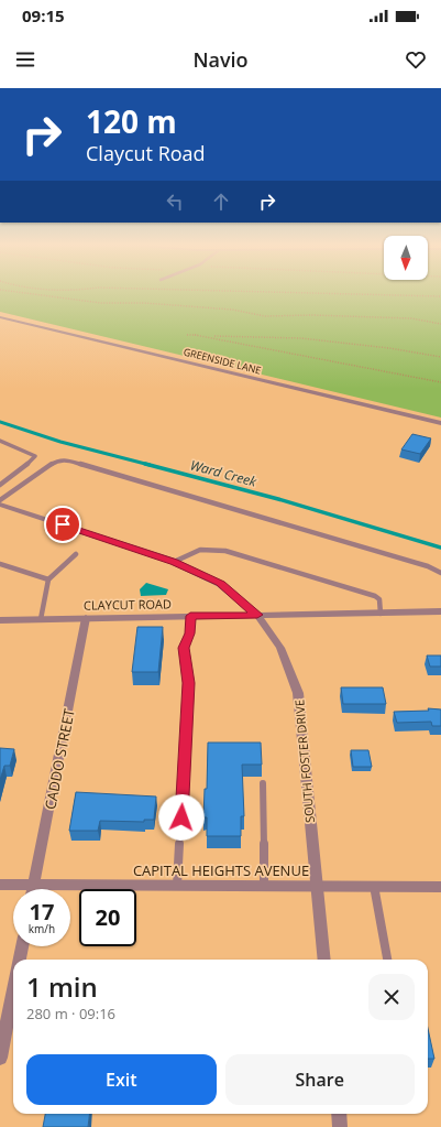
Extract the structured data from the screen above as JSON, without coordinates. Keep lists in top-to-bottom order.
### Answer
{
  "streets": {
    "street": [
      "GREENSIDE LANE",
      "CLAYCUT ROAD",
      "CADDO STREET",
      "SOUTH FOSTER DRIVE",
      "CAPITAL HEIGHTS AVENUE"
    ]
  },
  "crossings": [
    ["CLAYCUT ROAD", "CADDO STREET"],
    ["CLAYCUT ROAD", "SOUTH FOSTER DRIVE"],
    ["CADDO STREET", "CAPITAL HEIGHTS AVENUE"],
    ["SOUTH FOSTER DRIVE", "CAPITAL HEIGHTS AVENUE"]
  ],
  "water": ["Ward Creek"],
  "north": "bottom",
  "page": {
    "status": "09:15",
    "header": "Navio",
    "turn": ["120 m", "Claycut Road"],
    "speed": "17 km/h",
    "limit": "20",
    "heading": ["1 min", "280 m · 09:16"],
    "buttons": ["Exit", "Share"]
  }
}
